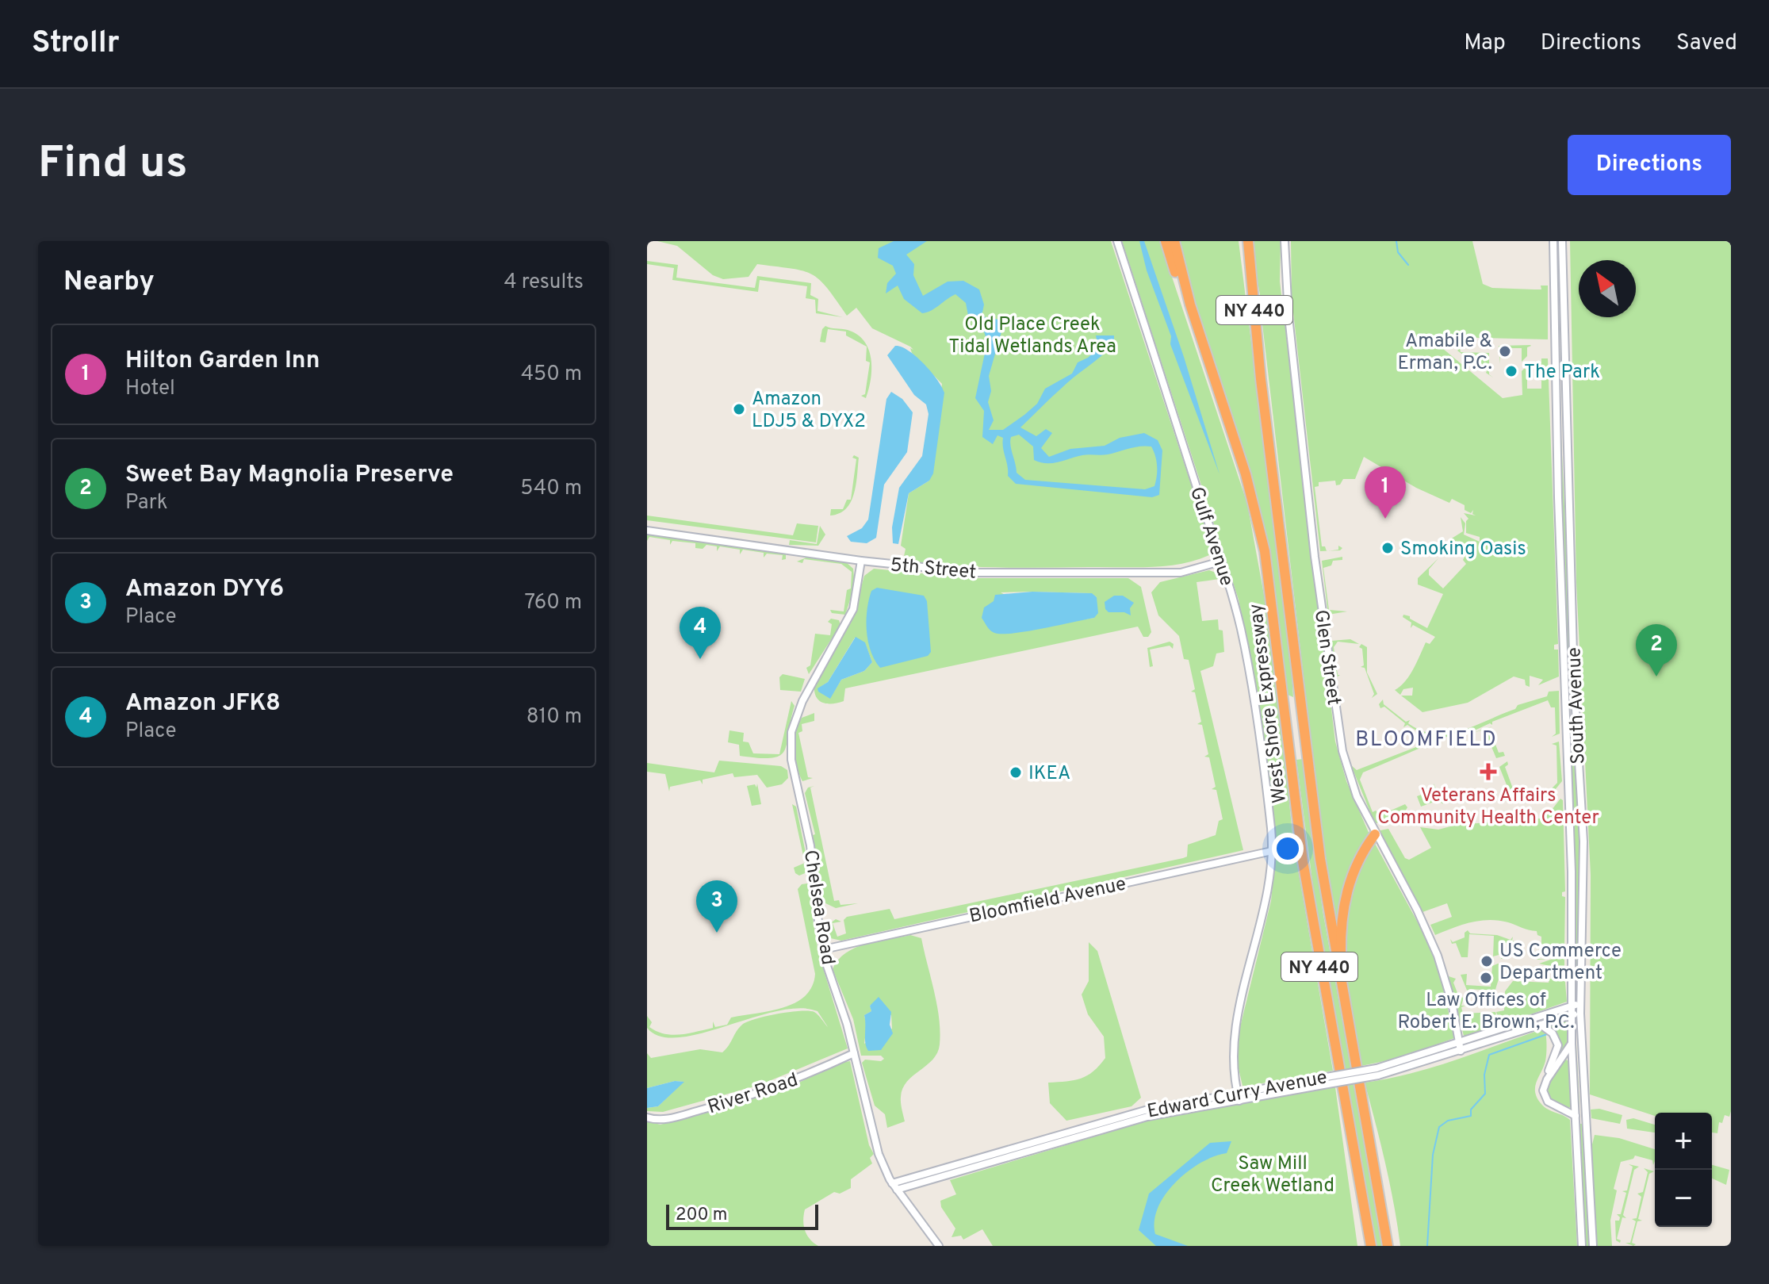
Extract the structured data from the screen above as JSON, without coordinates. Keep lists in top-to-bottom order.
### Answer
{
  "streets": {
    "highway": ["NY 440", "West Shore Expressway"],
    "street": [
      "Gulf Avenue",
      "5th Street",
      "Glen Street",
      "South Avenue",
      "Bloomfield Avenue",
      "Chelsea Road",
      "River Road",
      "Edward Curry Avenue"
    ]
  },
  "crossings": [
    ["Gulf Avenue", "5th Street"],
    ["Gulf Avenue", "Bloomfield Avenue"],
    ["Gulf Avenue", "Edward Curry Avenue"],
    ["5th Street", "Chelsea Road"],
    ["Glen Street", "Edward Curry Avenue"],
    ["South Avenue", "Edward Curry Avenue"],
    ["Bloomfield Avenue", "Chelsea Road"],
    ["Chelsea Road", "River Road"],
    ["Chelsea Road", "Edward Curry Avenue"]
  ],
  "districts": ["BLOOMFIELD"],
  "parks": ["Old Place Creek Tidal Wetlands Area", "Saw Mill Creek Wetland"],
  "places": {
    "other": [
      "Amabile & Erman, P.C.",
      "The Park",
      "Amazon LDJ5 & DYX2",
      "Smoking Oasis",
      "IKEA",
      "US Commerce Department",
      "Law Offices of Robert E. Brown, P.C."
    ],
    "health": ["Veterans Affairs Community Health Center"]
  },
  "scale_bar": "200 m",
  "north": "top left",
  "page": {
    "header": "Strollr",
    "nav": ["Map", "Directions", "Saved"],
    "buttons": "Directions",
    "title": "Find us",
    "heading": ["Nearby", "4 results"],
    "list": [
      {
        "mark": "1",
        "name": "Hilton Garden Inn",
        "note": "Hotel",
        "value": "450 m"
      },
      {
        "mark": "2",
        "name": "Sweet Bay Magnolia Preserve",
        "note": "Park",
        "value": "540 m"
      },
      {
        "mark": "3",
        "name": "Amazon DYY6",
        "note": "Place",
        "value": "760 m"
      },
      {
        "mark": "4",
        "name": "Amazon JFK8",
        "note": "Place",
        "value": "810 m"
      }
    ],
    "pins": [
      "1",
      "4",
      "2",
      "3"
    ],
    "map_buttons": ["+", "−"],
    "scale": "200 m"
  }
}
